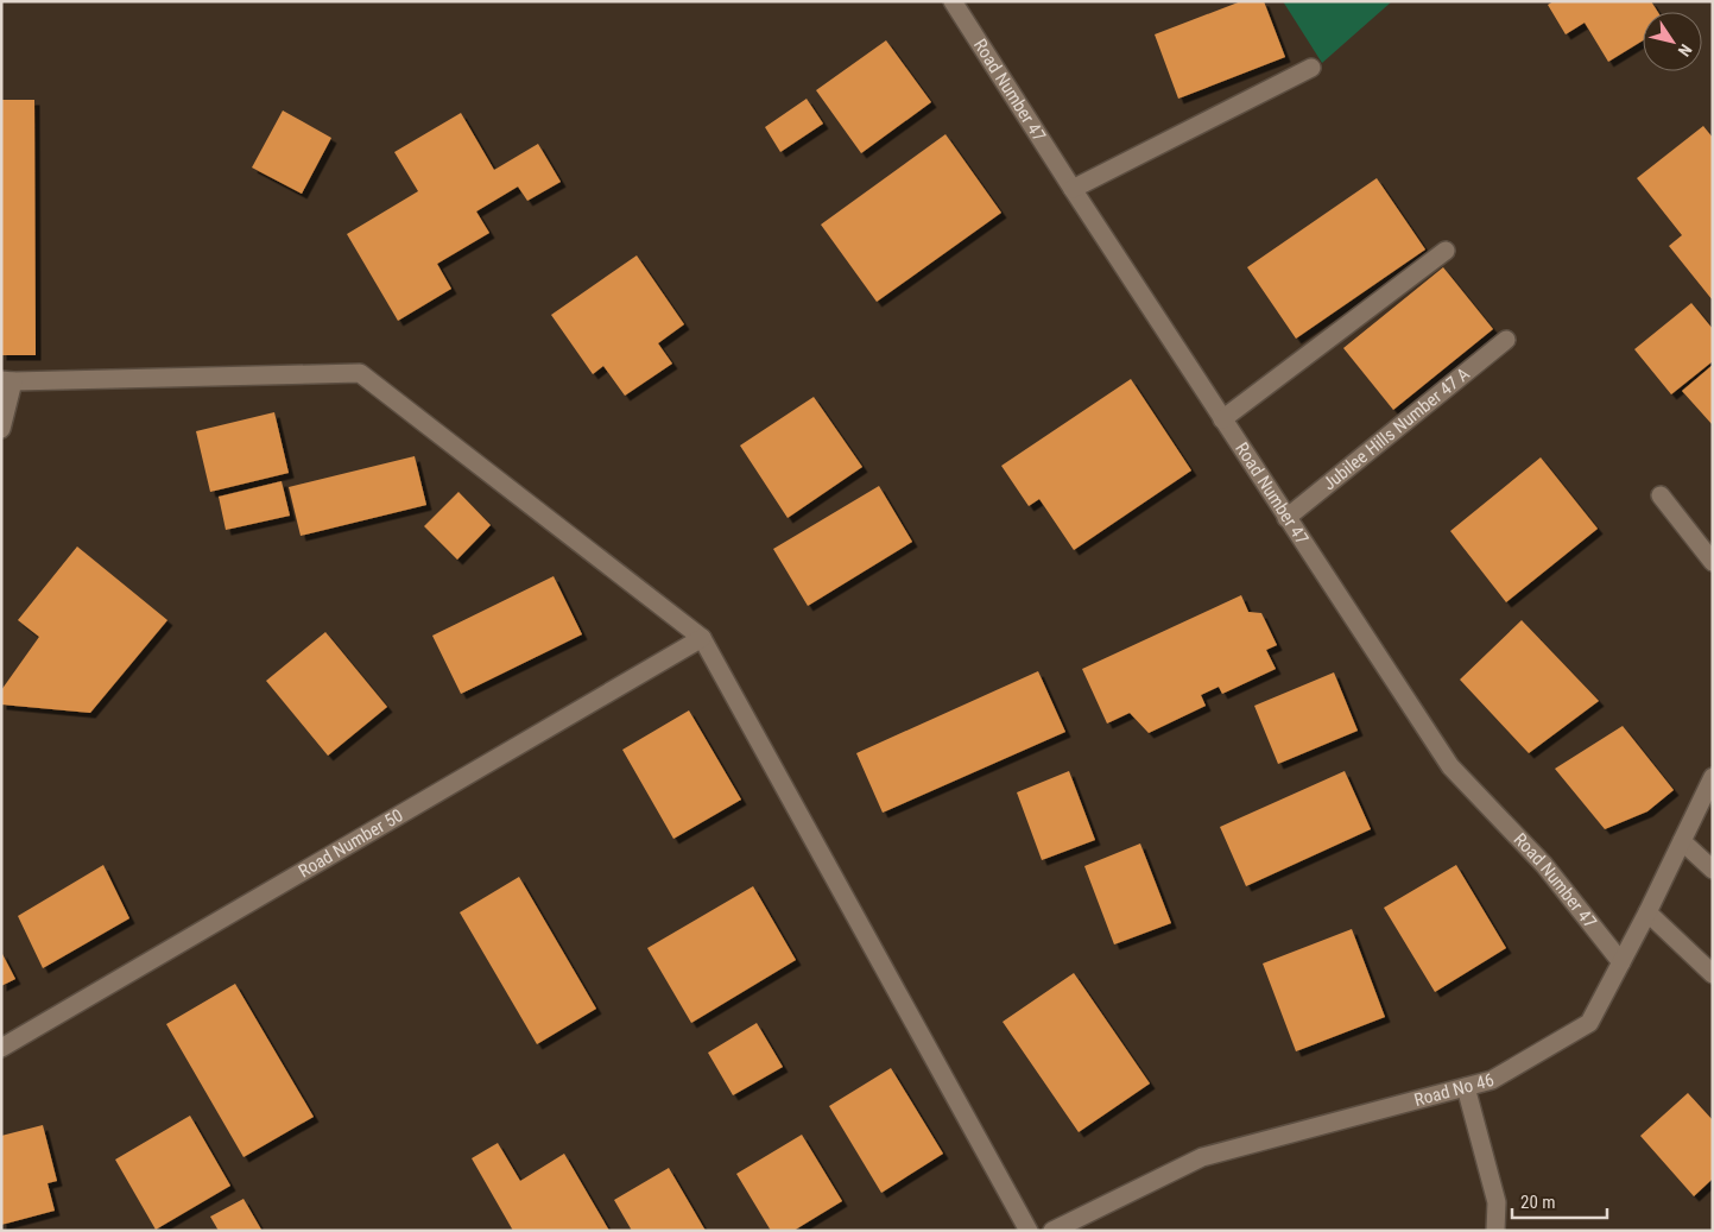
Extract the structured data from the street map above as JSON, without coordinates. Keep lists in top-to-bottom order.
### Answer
{
  "streets": {
    "street": [
      "Road Number 47",
      "Jubilee Hills Number 47 A",
      "Road Number 50",
      "Road No 46"
    ]
  },
  "crossings": [
    ["Road Number 47", "Jubilee Hills Number 47 A"],
    ["Road Number 47", "Road No 46"]
  ],
  "scale_bar": "20 m",
  "north": "bottom right"
}
